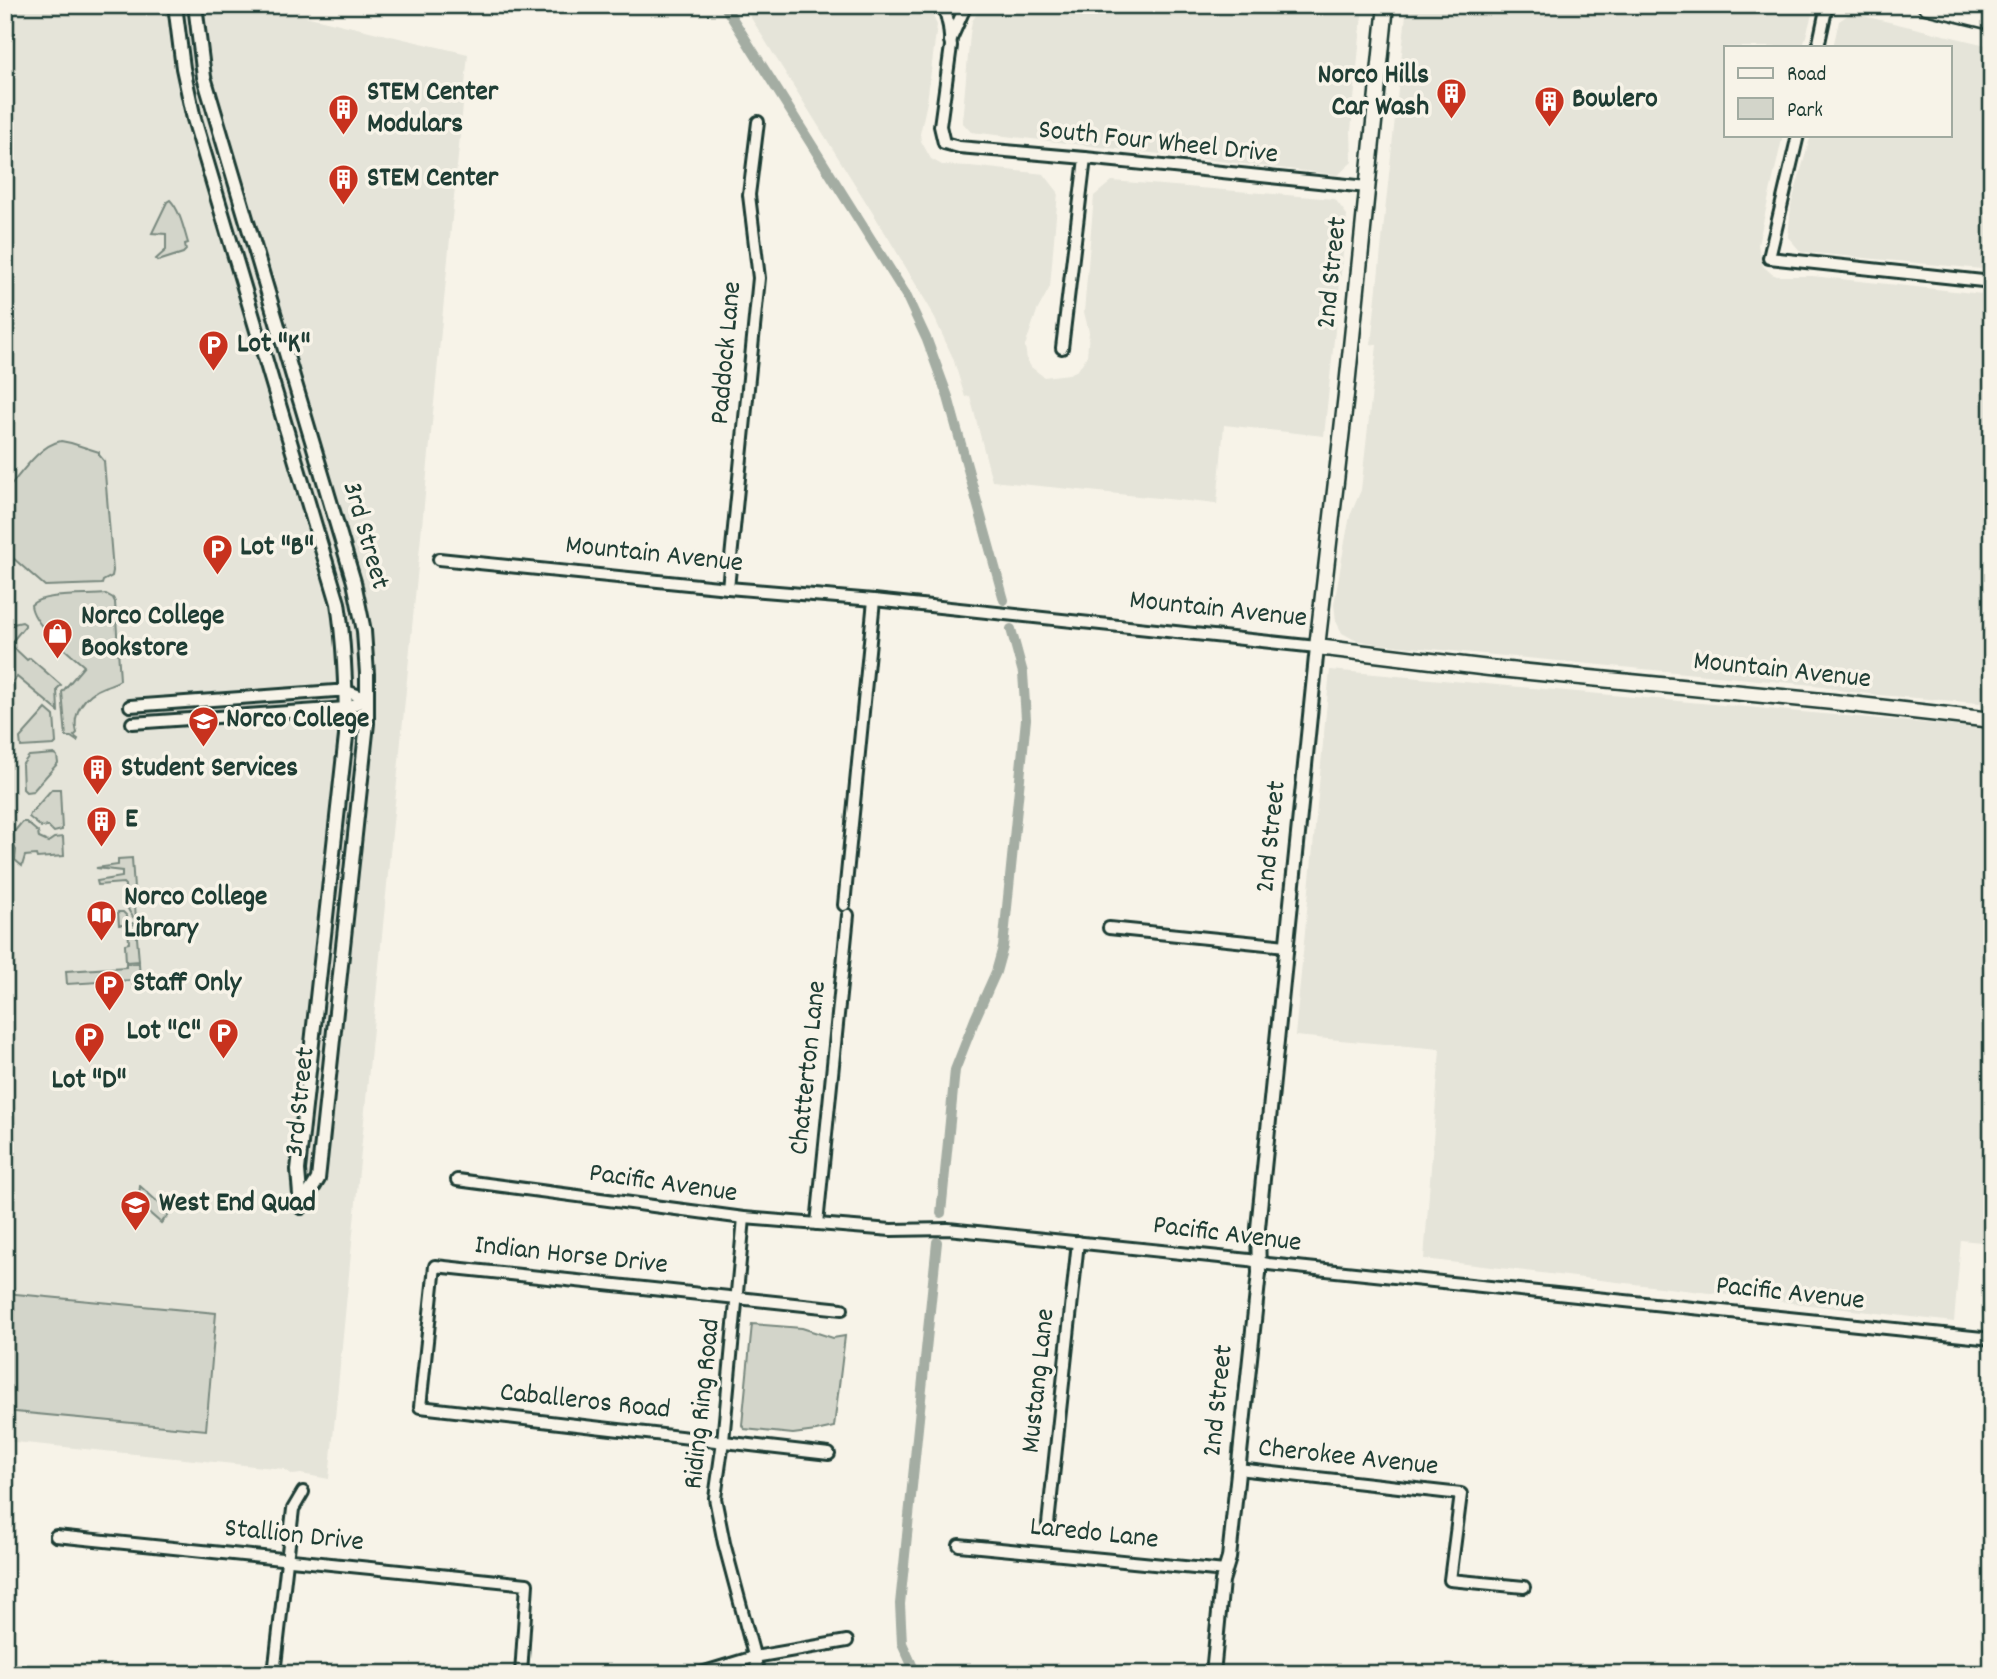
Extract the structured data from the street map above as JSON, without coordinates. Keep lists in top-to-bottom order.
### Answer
{
  "streets": {
    "main road": ["2nd Street", "Mountain Avenue"],
    "street": [
      "South Four Wheel Drive",
      "Paddock Lane",
      "3rd Street",
      "Chatterton Lane",
      "Pacific Avenue",
      "Indian Horse Drive",
      "Mustang Lane",
      "Caballeros Road",
      "Riding Ring Road",
      "Cherokee Avenue",
      "Laredo Lane",
      "Stallion Drive"
    ]
  },
  "crossings": [
    ["South Four Wheel Drive", "2nd Street"],
    ["2nd Street", "Mountain Avenue"],
    ["2nd Street", "Pacific Avenue"],
    ["2nd Street", "Cherokee Avenue"],
    ["2nd Street", "Laredo Lane"],
    ["Paddock Lane", "Mountain Avenue"],
    ["Mountain Avenue", "Chatterton Lane"],
    ["Chatterton Lane", "Pacific Avenue"],
    ["Pacific Avenue", "Mustang Lane"],
    ["Pacific Avenue", "Riding Ring Road"],
    ["Indian Horse Drive", "Caballeros Road"],
    ["Indian Horse Drive", "Riding Ring Road"],
    ["Caballeros Road", "Riding Ring Road"]
  ],
  "places": {
    "building": [
      "Norco Hills Car Wash",
      "Bowlero",
      "STEM Center Modulars",
      "STEM Center",
      "Student Services",
      "E"
    ],
    "parking": [
      "Lot \"K\"",
      "Lot \"B\"",
      "Staff Only",
      "Lot \"C\"",
      "Lot \"D\""
    ],
    "shop": ["Norco College Bookstore"],
    "school or university": ["Norco College", "West End Quad"],
    "library": ["Norco College Library"]
  },
  "legend": ["Road", "Park"]
}
